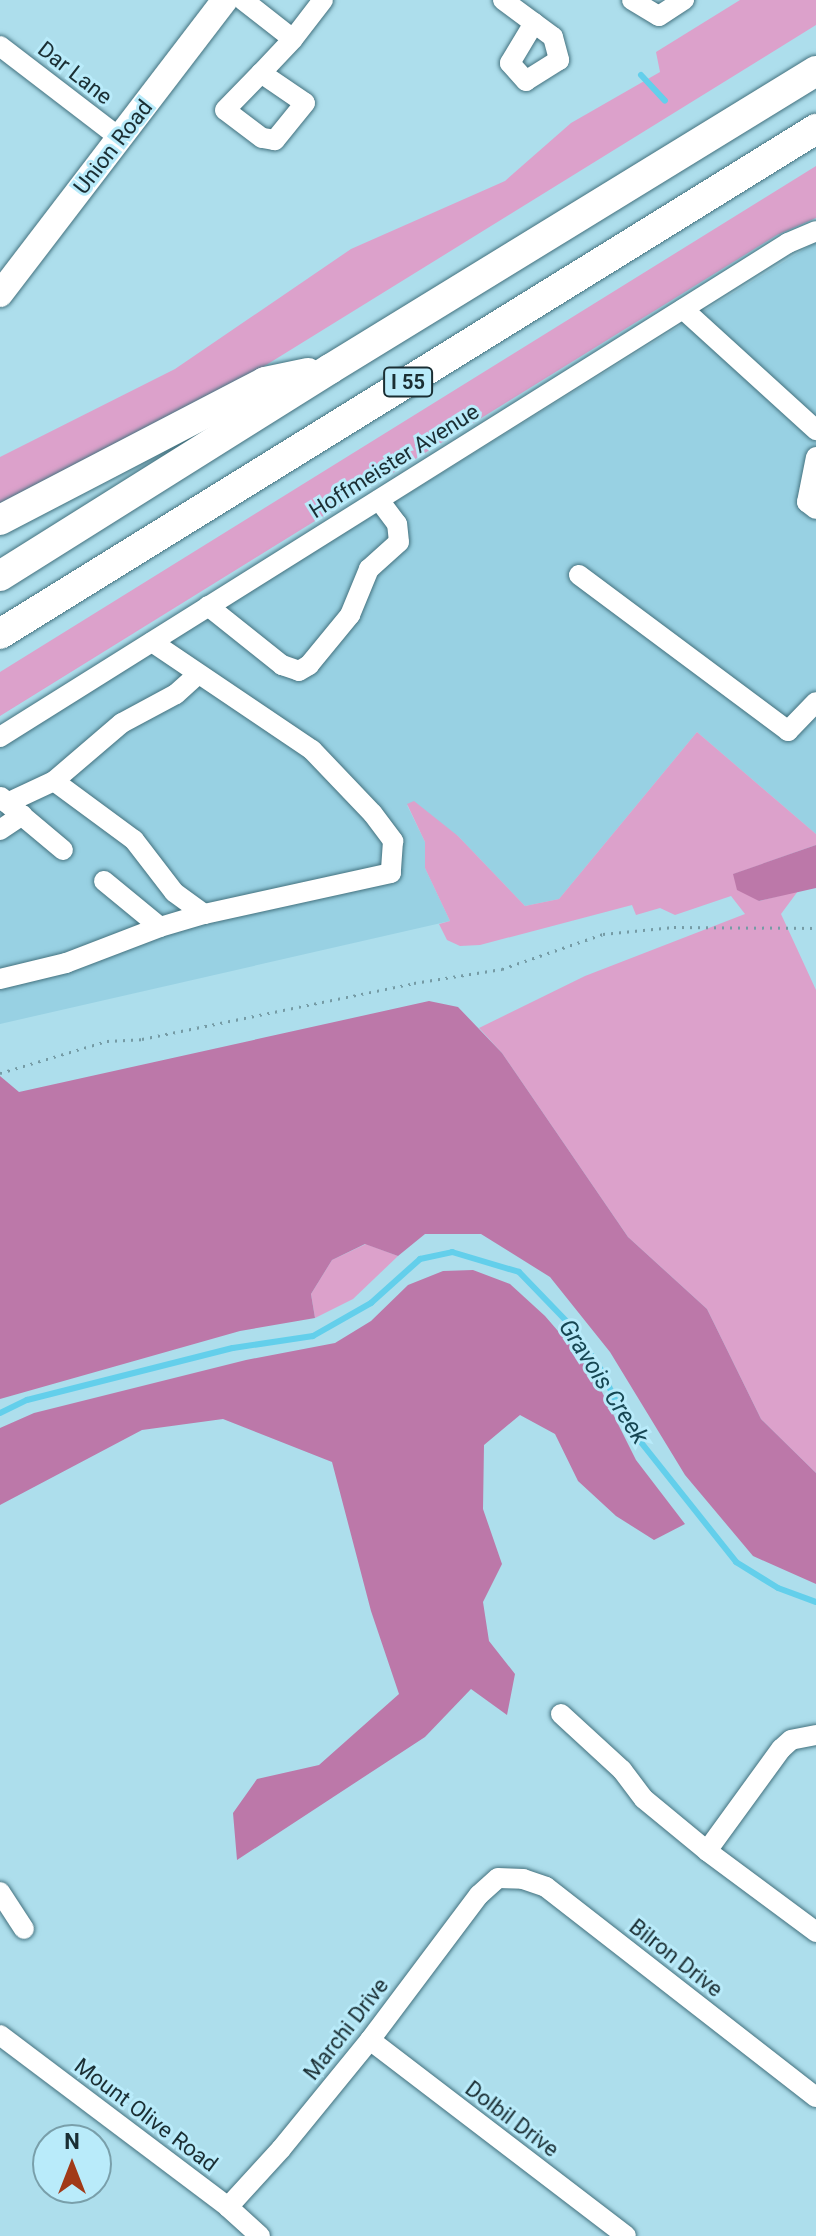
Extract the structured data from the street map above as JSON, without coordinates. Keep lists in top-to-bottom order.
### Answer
{
  "streets": {
    "highway": ["I 55"],
    "main road": ["Union Road"],
    "street": [
      "Dar Lane",
      "Hoffmeister Avenue",
      "Bilron Drive",
      "Marchi Drive",
      "Mount Olive Road",
      "Dolbil Drive"
    ]
  },
  "crossings": [
    ["Dar Lane", "Union Road"],
    ["Bilron Drive", "Marchi Drive"],
    ["Marchi Drive", "Mount Olive Road"],
    ["Marchi Drive", "Dolbil Drive"]
  ],
  "water": ["Gravois Creek"],
  "north": "top"
}
